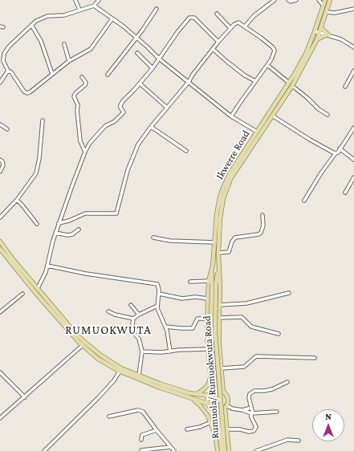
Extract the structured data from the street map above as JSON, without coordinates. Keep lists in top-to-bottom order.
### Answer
{
  "streets": {
    "main road": ["Ikwerre Road", "Rumuola/ Rumuokwuta Road"]
  },
  "crossings": [
    ["Ikwerre Road", "Rumuola/ Rumuokwuta Road"]
  ],
  "districts": ["RUMUOKWUTA"],
  "north": "top"
}
